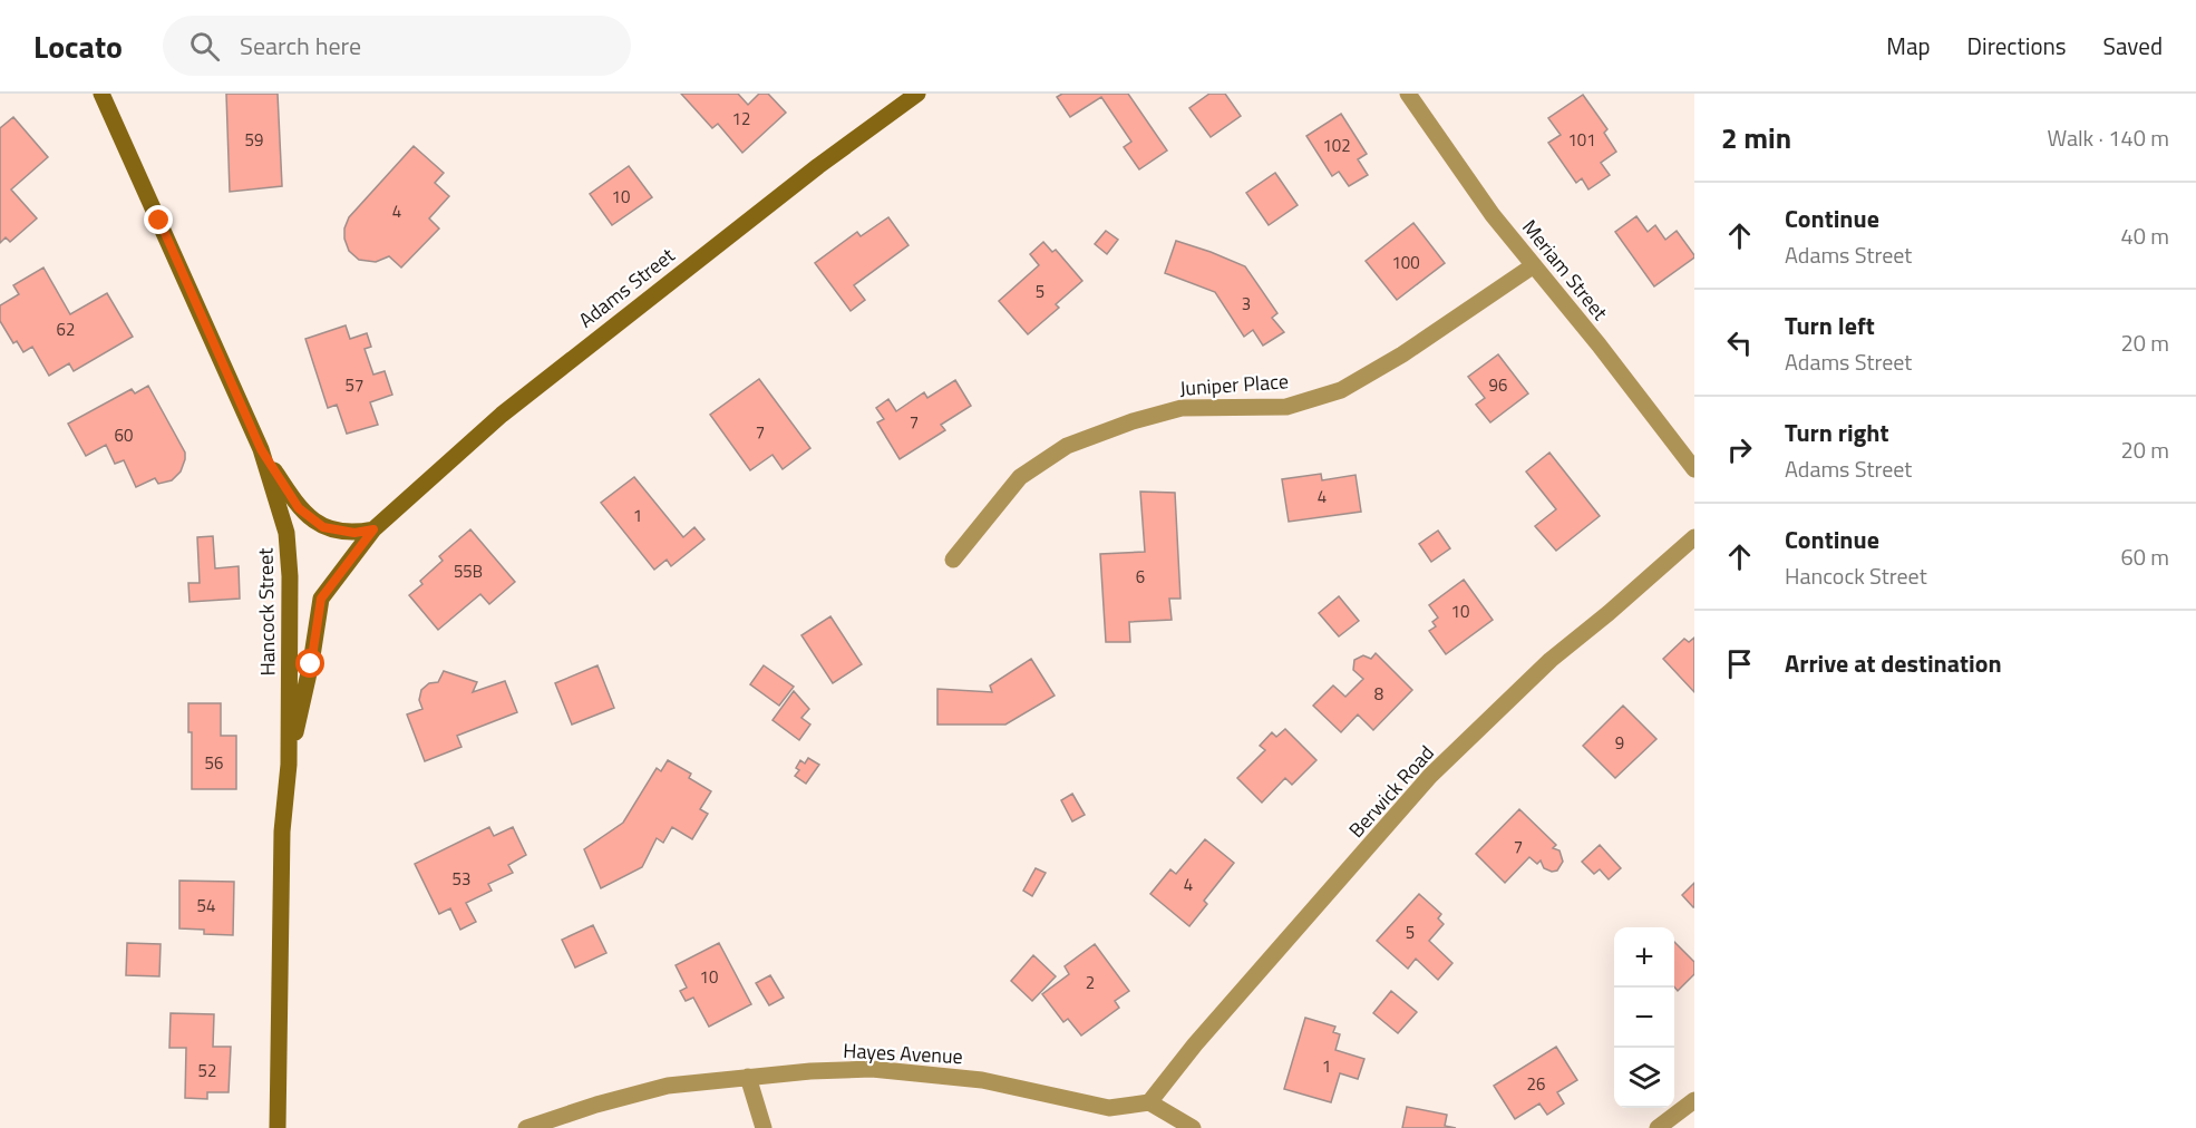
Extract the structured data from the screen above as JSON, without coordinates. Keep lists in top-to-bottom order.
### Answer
{
  "streets": {
    "main road": ["Adams Street", "Hancock Street"],
    "street": [
      "Meriam Street",
      "Juniper Place",
      "Berwick Road",
      "Hayes Avenue"
    ]
  },
  "crossings": [
    ["Meriam Street", "Juniper Place"],
    ["Adams Street", "Hancock Street"],
    ["Berwick Road", "Hayes Avenue"]
  ],
  "house_numbers": [
    "12",
    "59",
    "101",
    "102",
    "10",
    "4",
    "100",
    "5",
    "3",
    "62",
    "57",
    "96",
    "7",
    "7",
    "60",
    "4",
    "1",
    "55B",
    "6",
    "10",
    "8",
    "9",
    "56",
    "7",
    "53",
    "4",
    "54",
    "5",
    "10",
    "2",
    "1",
    "52",
    "26"
  ],
  "page": {
    "header": "Locato",
    "search": "Search here",
    "nav": ["Map", "Directions", "Saved"],
    "heading": ["2 min", "Walk · 140 m"],
    "list": [
      ["Continue", "Adams Street", "40 m"],
      ["Turn left", "Adams Street", "20 m"],
      ["Turn right", "Adams Street", "20 m"],
      ["Continue", "Hancock Street", "60 m"],
      "Arrive at destination"
    ],
    "map_buttons": ["+", "−"]
  }
}
